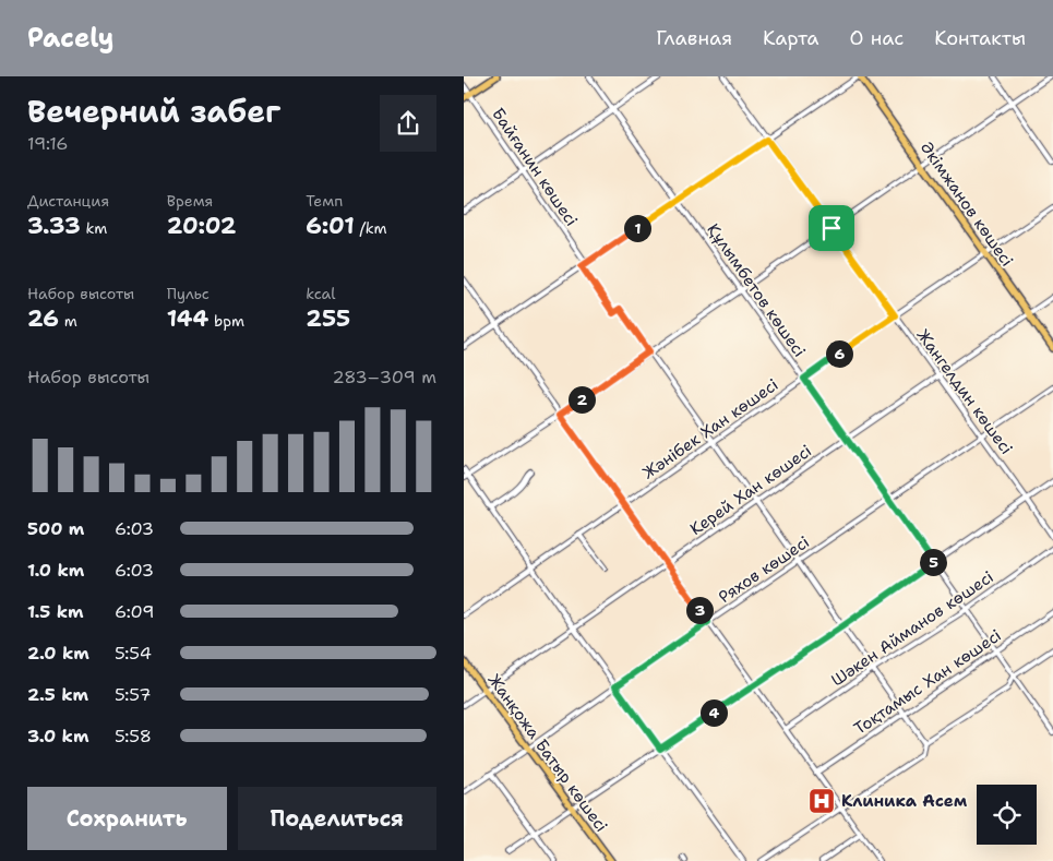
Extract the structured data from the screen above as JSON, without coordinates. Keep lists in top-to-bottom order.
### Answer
{
  "streets": {
    "main road": ["Әкімжанов көшесі", "Жанқожа Батыр көшесі"],
    "street": [
      "Байғанин көшесі",
      "Құлымбетов көшесі",
      "Жангелдин көшесі",
      "Жәнібек Хан көшесі",
      "Керей Хан көшесі",
      "Ряхов көшесі",
      "Шәкен Айманов көшесі",
      "Тоқтамыс Хан көшесі"
    ]
  },
  "crossings": [
    ["Байғанин көшесі", "Жәнібек Хан көшесі"],
    ["Байғанин көшесі", "Керей Хан көшесі"],
    ["Байғанин көшесі", "Ряхов көшесі"],
    ["Байғанин көшесі", "Шәкен Айманов көшесі"],
    ["Байғанин көшесі", "Тоқтамыс Хан көшесі"],
    ["Әкімжанов көшесі", "Жәнібек Хан көшесі"],
    ["Әкімжанов көшесі", "Керей Хан көшесі"],
    ["Құлымбетов көшесі", "Жәнібек Хан көшесі"],
    ["Құлымбетов көшесі", "Керей Хан көшесі"],
    ["Құлымбетов көшесі", "Ряхов көшесі"],
    ["Құлымбетов көшесі", "Шәкен Айманов көшесі"],
    ["Құлымбетов көшесі", "Тоқтамыс Хан көшесі"],
    ["Жангелдин көшесі", "Жәнібек Хан көшесі"],
    ["Жангелдин көшесі", "Керей Хан көшесі"],
    ["Жангелдин көшесі", "Ряхов көшесі"],
    ["Керей Хан көшесі", "Жанқожа Батыр көшесі"],
    ["Ряхов көшесі", "Жанқожа Батыр көшесі"]
  ],
  "places": {
    "hospital": ["Клиника Асем"]
  },
  "page": {
    "header": "Pacely",
    "nav": [
      "Главная",
      "Карта",
      "О нас",
      "Контакты"
    ],
    "heading": ["Вечерний забег", "19:16"],
    "stats": [
      ["Дистанция", "3.33 km"],
      ["Время", "20:02"],
      ["Темп", "6:01 /km"],
      ["Набор высоты", "26 m"],
      ["Пульс", "144 bpm"],
      ["kcal", "255"]
    ],
    "pins": [
      "1",
      "6",
      "2",
      "5",
      "3",
      "4"
    ],
    "chart": ["Набор высоты", "283–309 m"],
    "list": [
      {
        "name": "500 m",
        "note": "6:03"
      },
      {
        "name": "1.0 km",
        "note": "6:03"
      },
      {
        "name": "1.5 km",
        "note": "6:09"
      },
      {
        "name": "2.0 km",
        "note": "5:54"
      },
      {
        "name": "2.5 km",
        "note": "5:57"
      },
      {
        "name": "3.0 km",
        "note": "5:58"
      }
    ],
    "buttons": ["Сохранить", "Поделиться"]
  }
}
